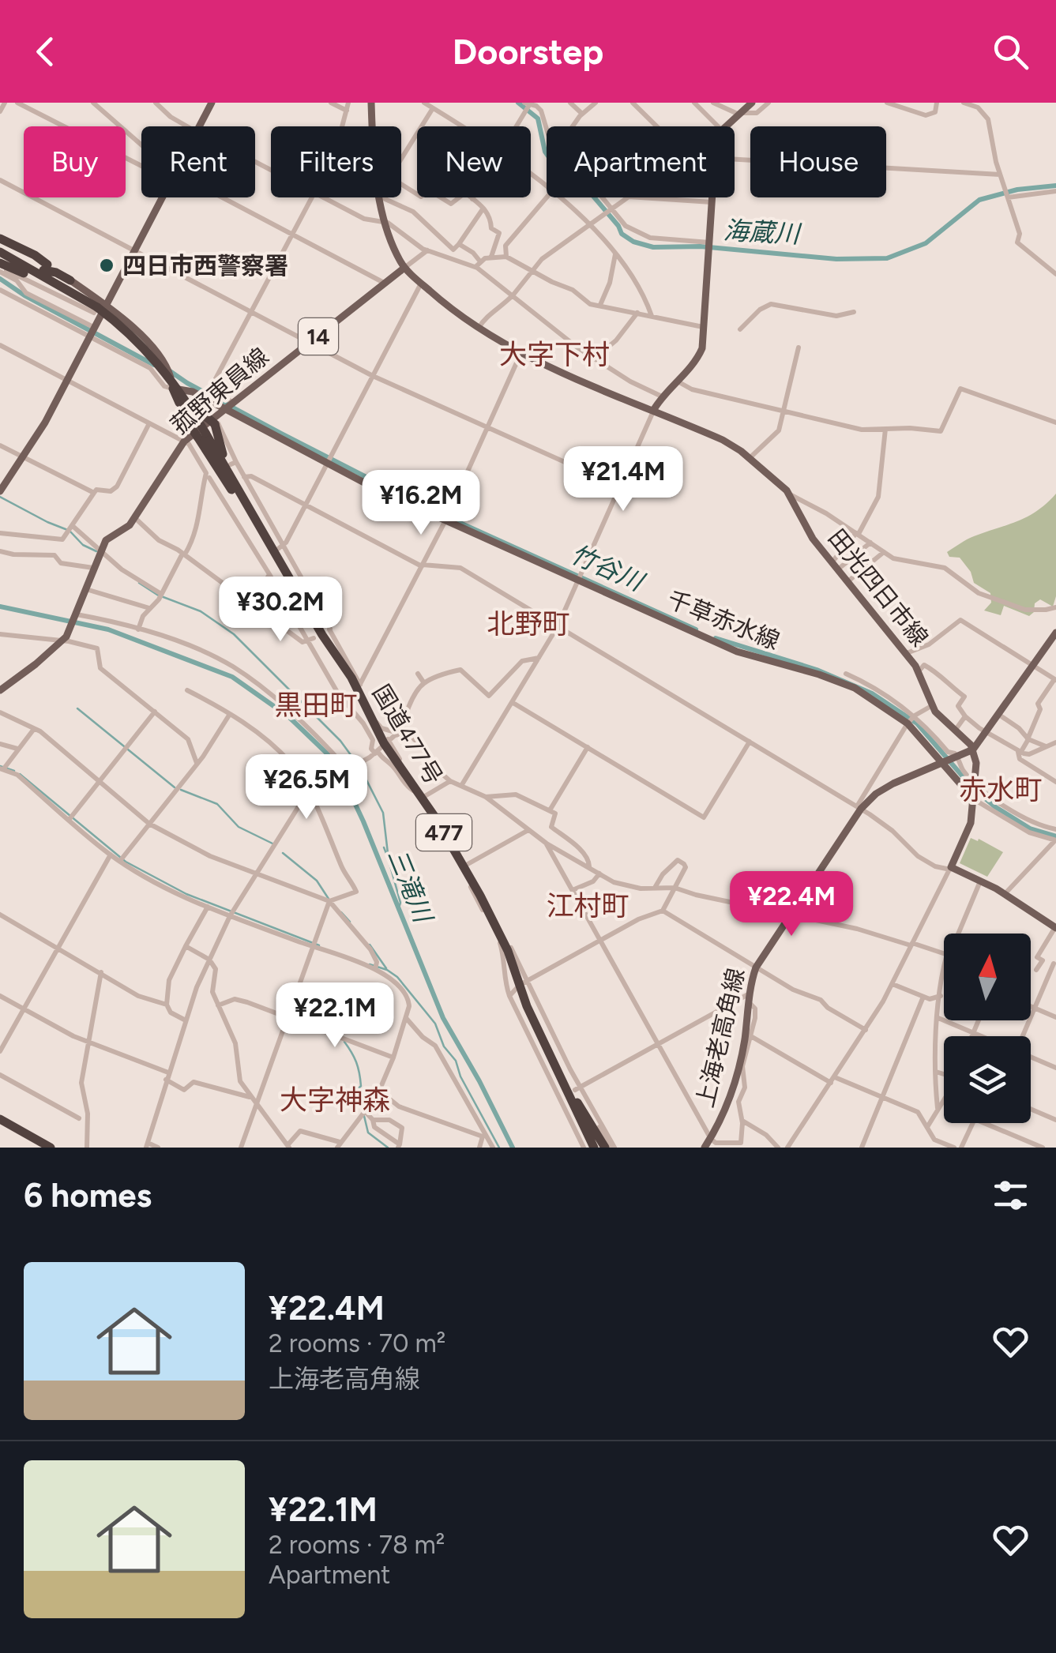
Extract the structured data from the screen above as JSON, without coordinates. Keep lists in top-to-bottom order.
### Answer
{
  "streets": {
    "highway": ["国道477号", "477"],
    "main road": [
      "14",
      "菰野東員線",
      "田光四日市線",
      "千草赤水線",
      "上海老高角線"
    ]
  },
  "crossings": [
    ["菰野東員線", "千草赤水線"],
    ["田光四日市線", "上海老高角線"],
    ["千草赤水線", "上海老高角線"],
    ["国道477号", "477"]
  ],
  "districts": [
    "大字下村",
    "北野町",
    "黒田町",
    "赤水町",
    "江村町",
    "大字神森"
  ],
  "water": ["海蔵川", "竹谷川", "三滝川"],
  "places": ["四日市西警察署"],
  "north": "top",
  "page": {
    "header": "Doorstep",
    "chip": [
      "Buy",
      "Rent",
      "Filters",
      "New",
      "Apartment",
      "House"
    ],
    "price": [
      "¥21.4M",
      "¥16.2M",
      "¥30.2M",
      "¥26.5M",
      "¥22.4M",
      "¥22.1M"
    ],
    "heading": "6 homes",
    "list": [
      {
        "name": "¥22.4M",
        "note": "2 rooms · 70 m² · 上海老高角線"
      },
      {
        "name": "¥22.1M",
        "note": "2 rooms · 78 m² · Apartment"
      }
    ]
  }
}
